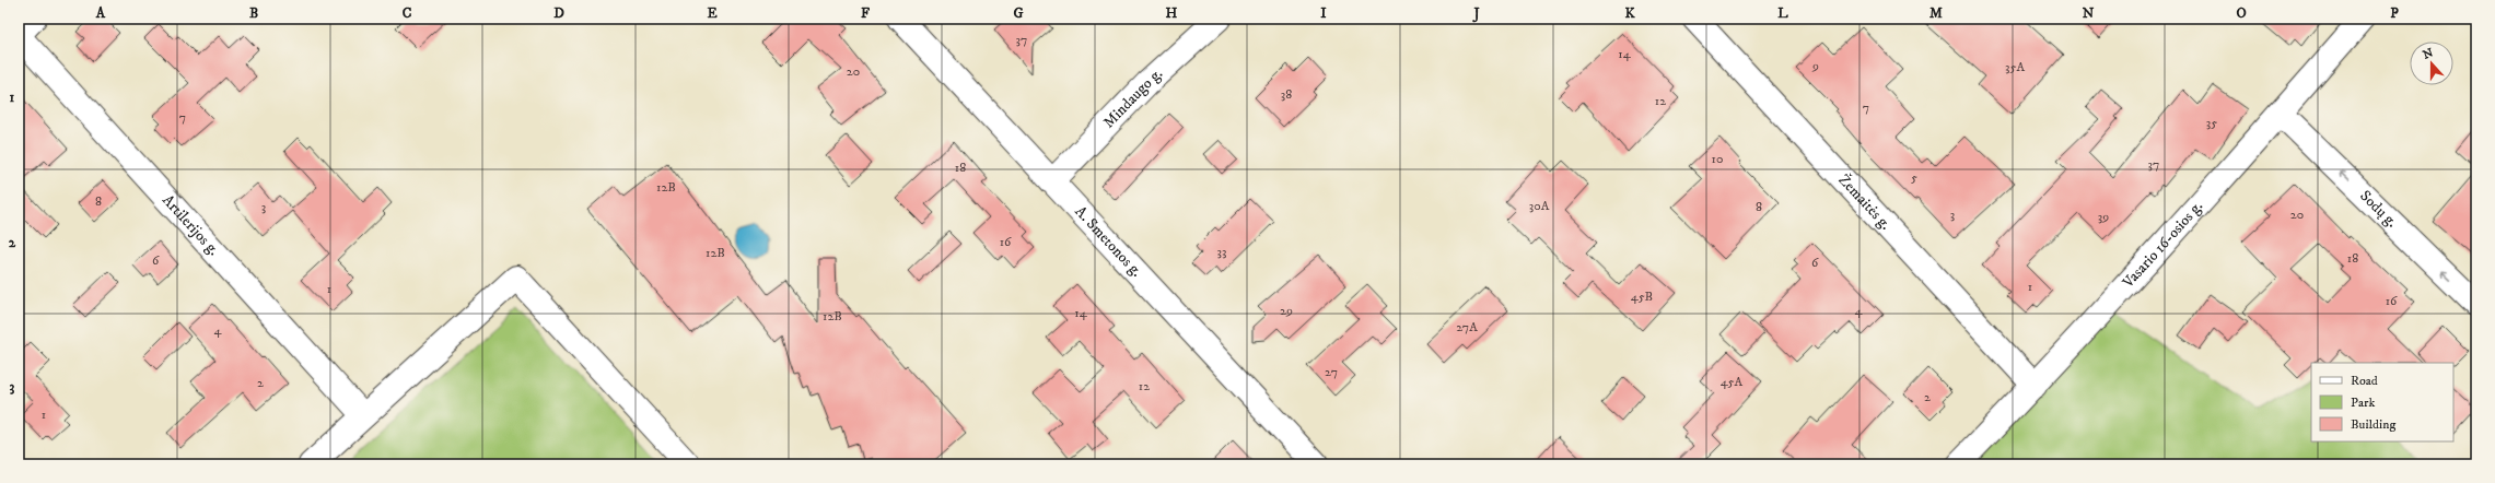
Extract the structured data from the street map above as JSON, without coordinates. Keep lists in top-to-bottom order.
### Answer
{
  "streets": {
    "street": [
      "Mindaugo g.",
      "Žemaitės g.",
      "Sodų g.",
      "Artilerijos g.",
      "A. Smetonos g.",
      "Vasario 16-osios g."
    ]
  },
  "crossings": [
    ["Mindaugo g.", "A. Smetonos g."],
    ["Žemaitės g.", "Vasario 16-osios g."],
    ["Sodų g.", "Vasario 16-osios g."]
  ],
  "one_way": ["Sodų g."],
  "house_numbers": [
    "37",
    "14",
    "9",
    "35A",
    "20",
    "38",
    "12",
    "7",
    "7",
    "35",
    "10",
    "37",
    "18",
    "5",
    "12B",
    "8",
    "30A",
    "3",
    "8",
    "3",
    "20",
    "39",
    "16",
    "33",
    "12B",
    "18",
    "6",
    "6",
    "1",
    "1",
    "45B",
    "16",
    "29",
    "4",
    "14",
    "12B",
    "27A",
    "4",
    "27",
    "45A",
    "2",
    "12",
    "2",
    "1"
  ],
  "legend": ["Road", "Park", "Building"],
  "north": "top",
  "grid": {
    "columns": [
      "A",
      "B",
      "C",
      "D",
      "E",
      "F",
      "G",
      "H",
      "I",
      "J",
      "K",
      "L",
      "M",
      "N",
      "O",
      "P"
    ],
    "rows": ["1", "2", "3"]
  }
}
